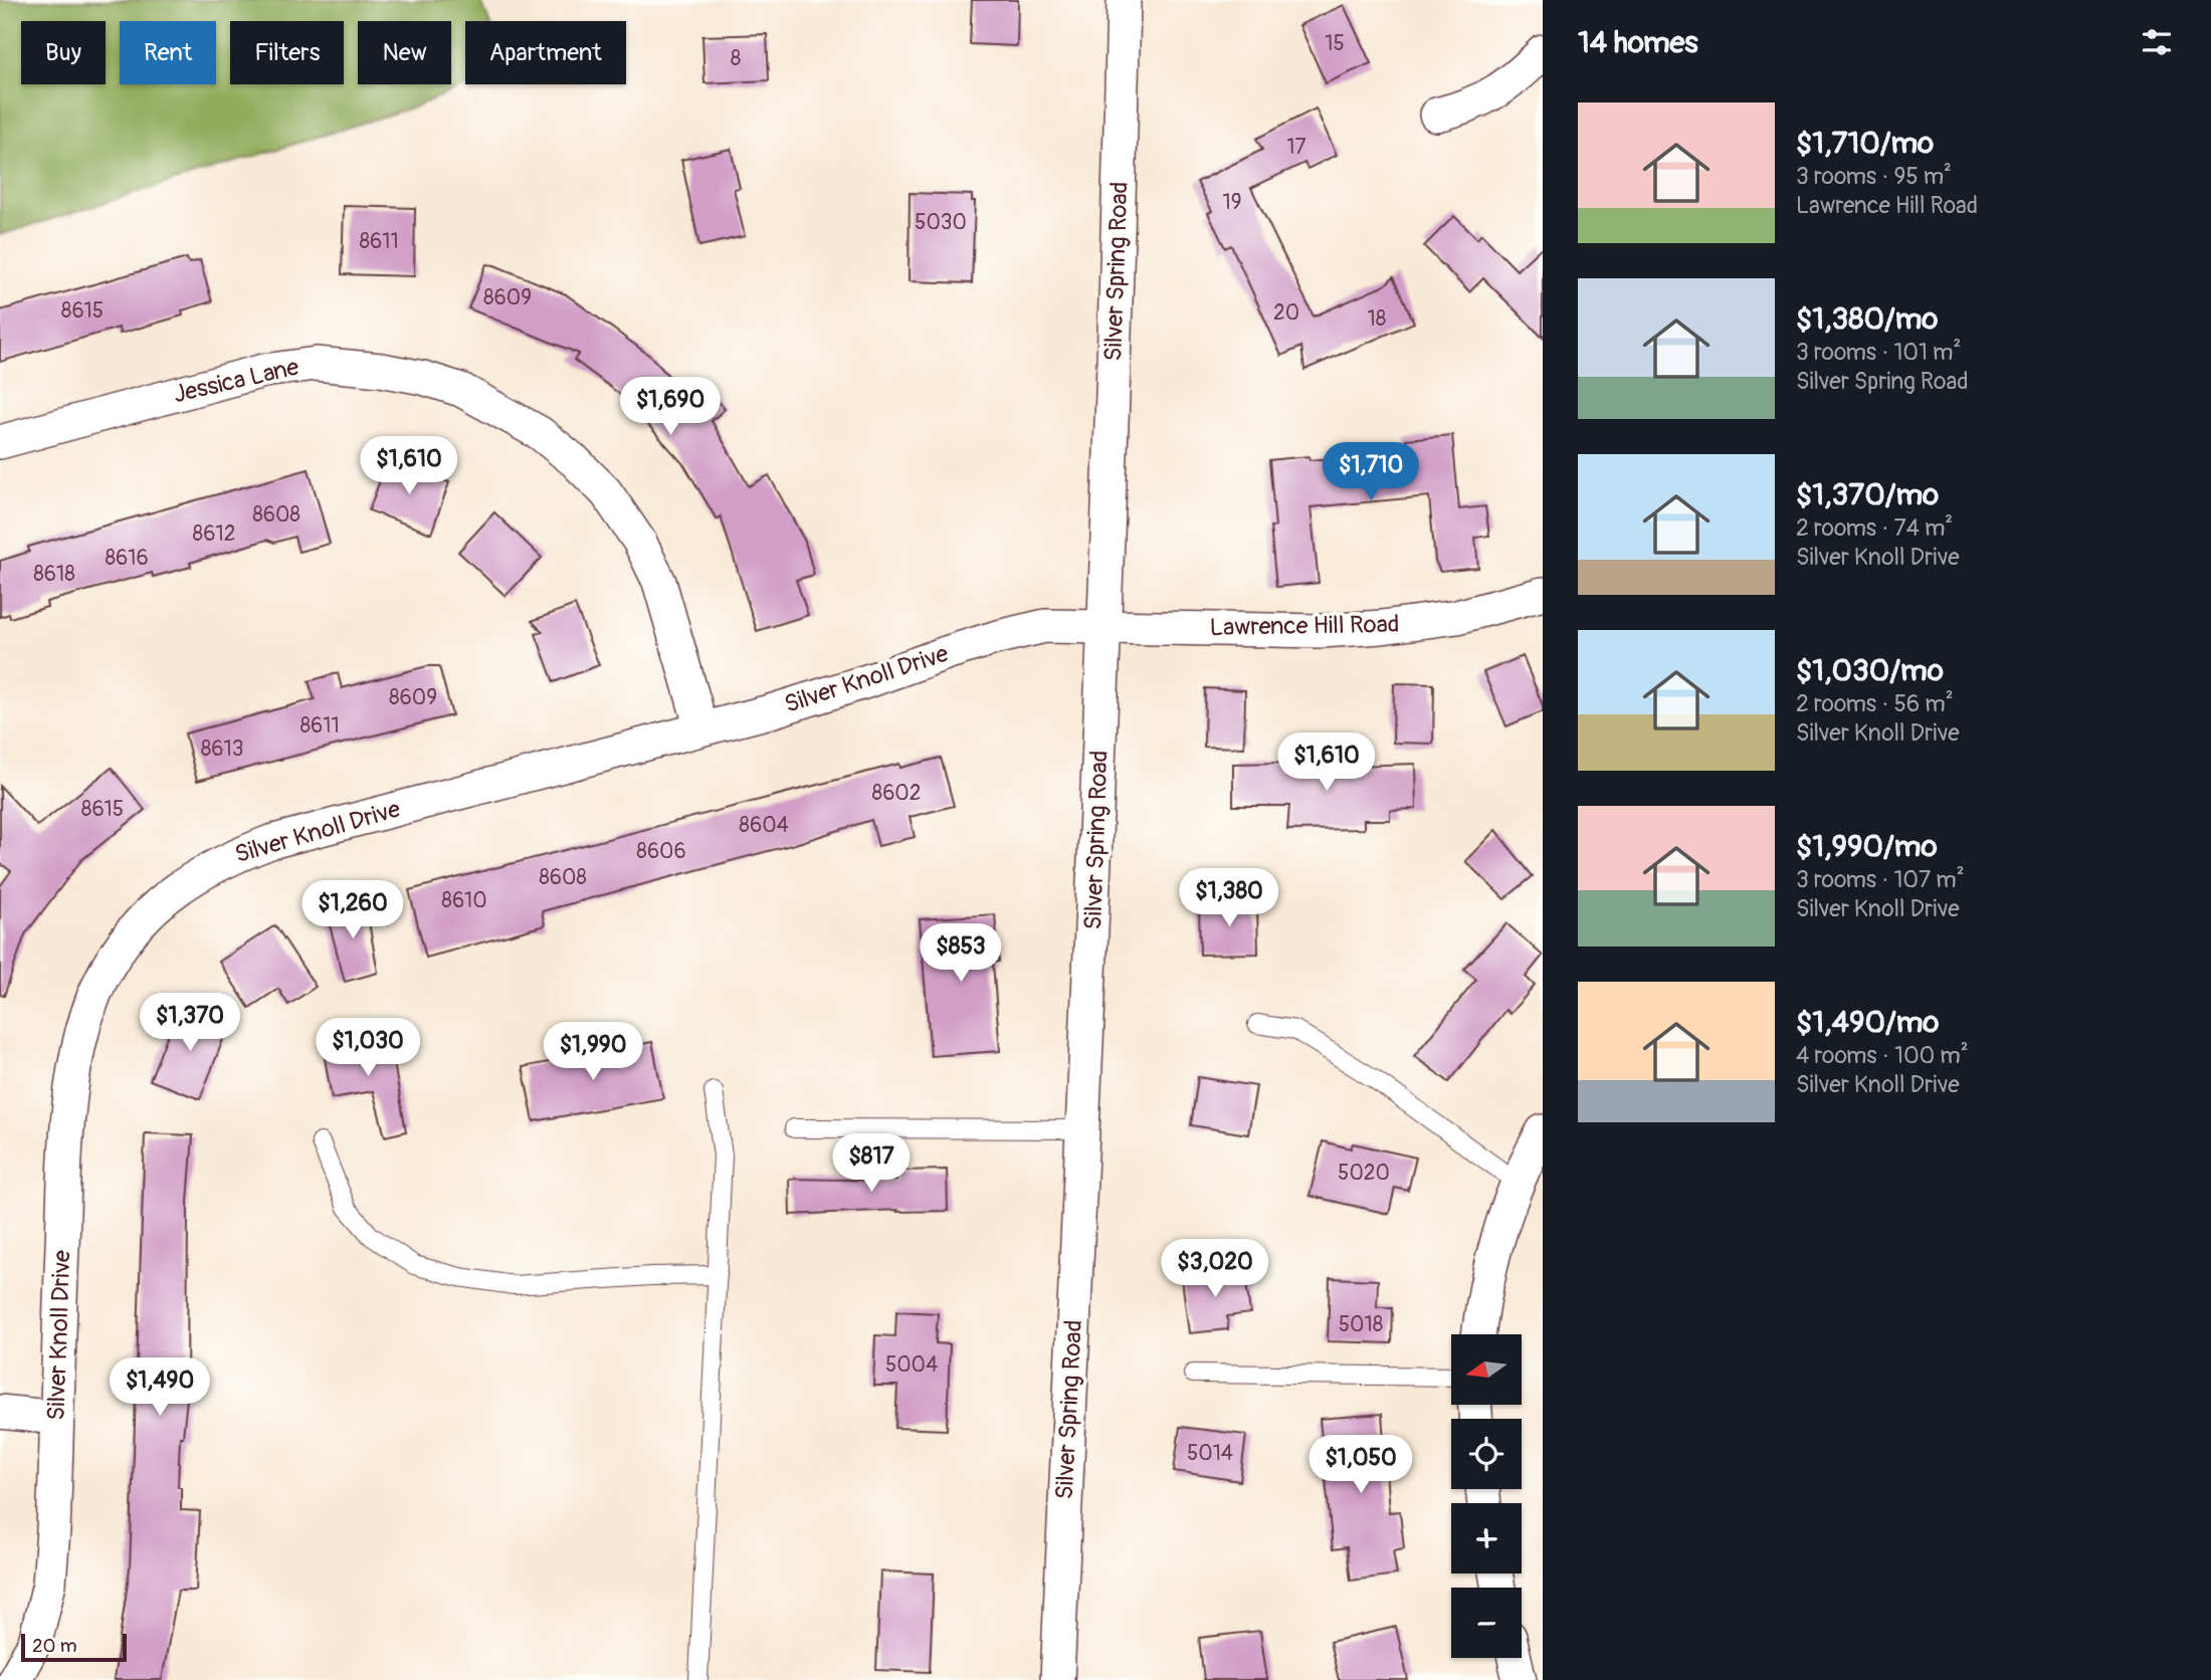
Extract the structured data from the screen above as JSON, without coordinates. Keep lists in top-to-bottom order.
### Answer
{
  "streets": {
    "street": [
      "Silver Spring Road",
      "Jessica Lane",
      "Lawrence Hill Road",
      "Silver Knoll Drive"
    ]
  },
  "crossings": [
    ["Silver Spring Road", "Lawrence Hill Road"],
    ["Silver Spring Road", "Silver Knoll Drive"],
    ["Jessica Lane", "Silver Knoll Drive"],
    ["Lawrence Hill Road", "Silver Knoll Drive"]
  ],
  "house_numbers": [
    "15",
    "8",
    "17",
    "19",
    "5030",
    "8611",
    "8609",
    "8615",
    "20",
    "18",
    "8608",
    "8612",
    "8616",
    "8618",
    "8609",
    "8611",
    "8613",
    "8602",
    "8615",
    "8604",
    "8606",
    "8608",
    "8610",
    "5020",
    "5018",
    "5004",
    "5014"
  ],
  "scale_bar": "20 m",
  "north": "left",
  "page": {
    "heading": "14 homes",
    "chip": [
      "Buy",
      "Rent",
      "Filters",
      "New",
      "Apartment"
    ],
    "list": [
      {
        "name": "$1,710/mo",
        "note": "3 rooms · 95 m² · Lawrence Hill Road"
      },
      {
        "name": "$1,380/mo",
        "note": "3 rooms · 101 m² · Silver Spring Road"
      },
      {
        "name": "$1,370/mo",
        "note": "2 rooms · 74 m² · Silver Knoll Drive"
      },
      {
        "name": "$1,030/mo",
        "note": "2 rooms · 56 m² · Silver Knoll Drive"
      },
      {
        "name": "$1,990/mo",
        "note": "3 rooms · 107 m² · Silver Knoll Drive"
      },
      {
        "name": "$1,490/mo",
        "note": "4 rooms · 100 m² · Silver Knoll Drive"
      }
    ],
    "price": [
      "$1,690",
      "$1,610",
      "$1,710",
      "$1,610",
      "$1,380",
      "$1,260",
      "$853",
      "$1,370",
      "$1,030",
      "$1,990",
      "$817",
      "$3,020",
      "$1,490",
      "$1,050"
    ],
    "map_buttons": ["+", "−"],
    "scale": "20 m"
  }
}
